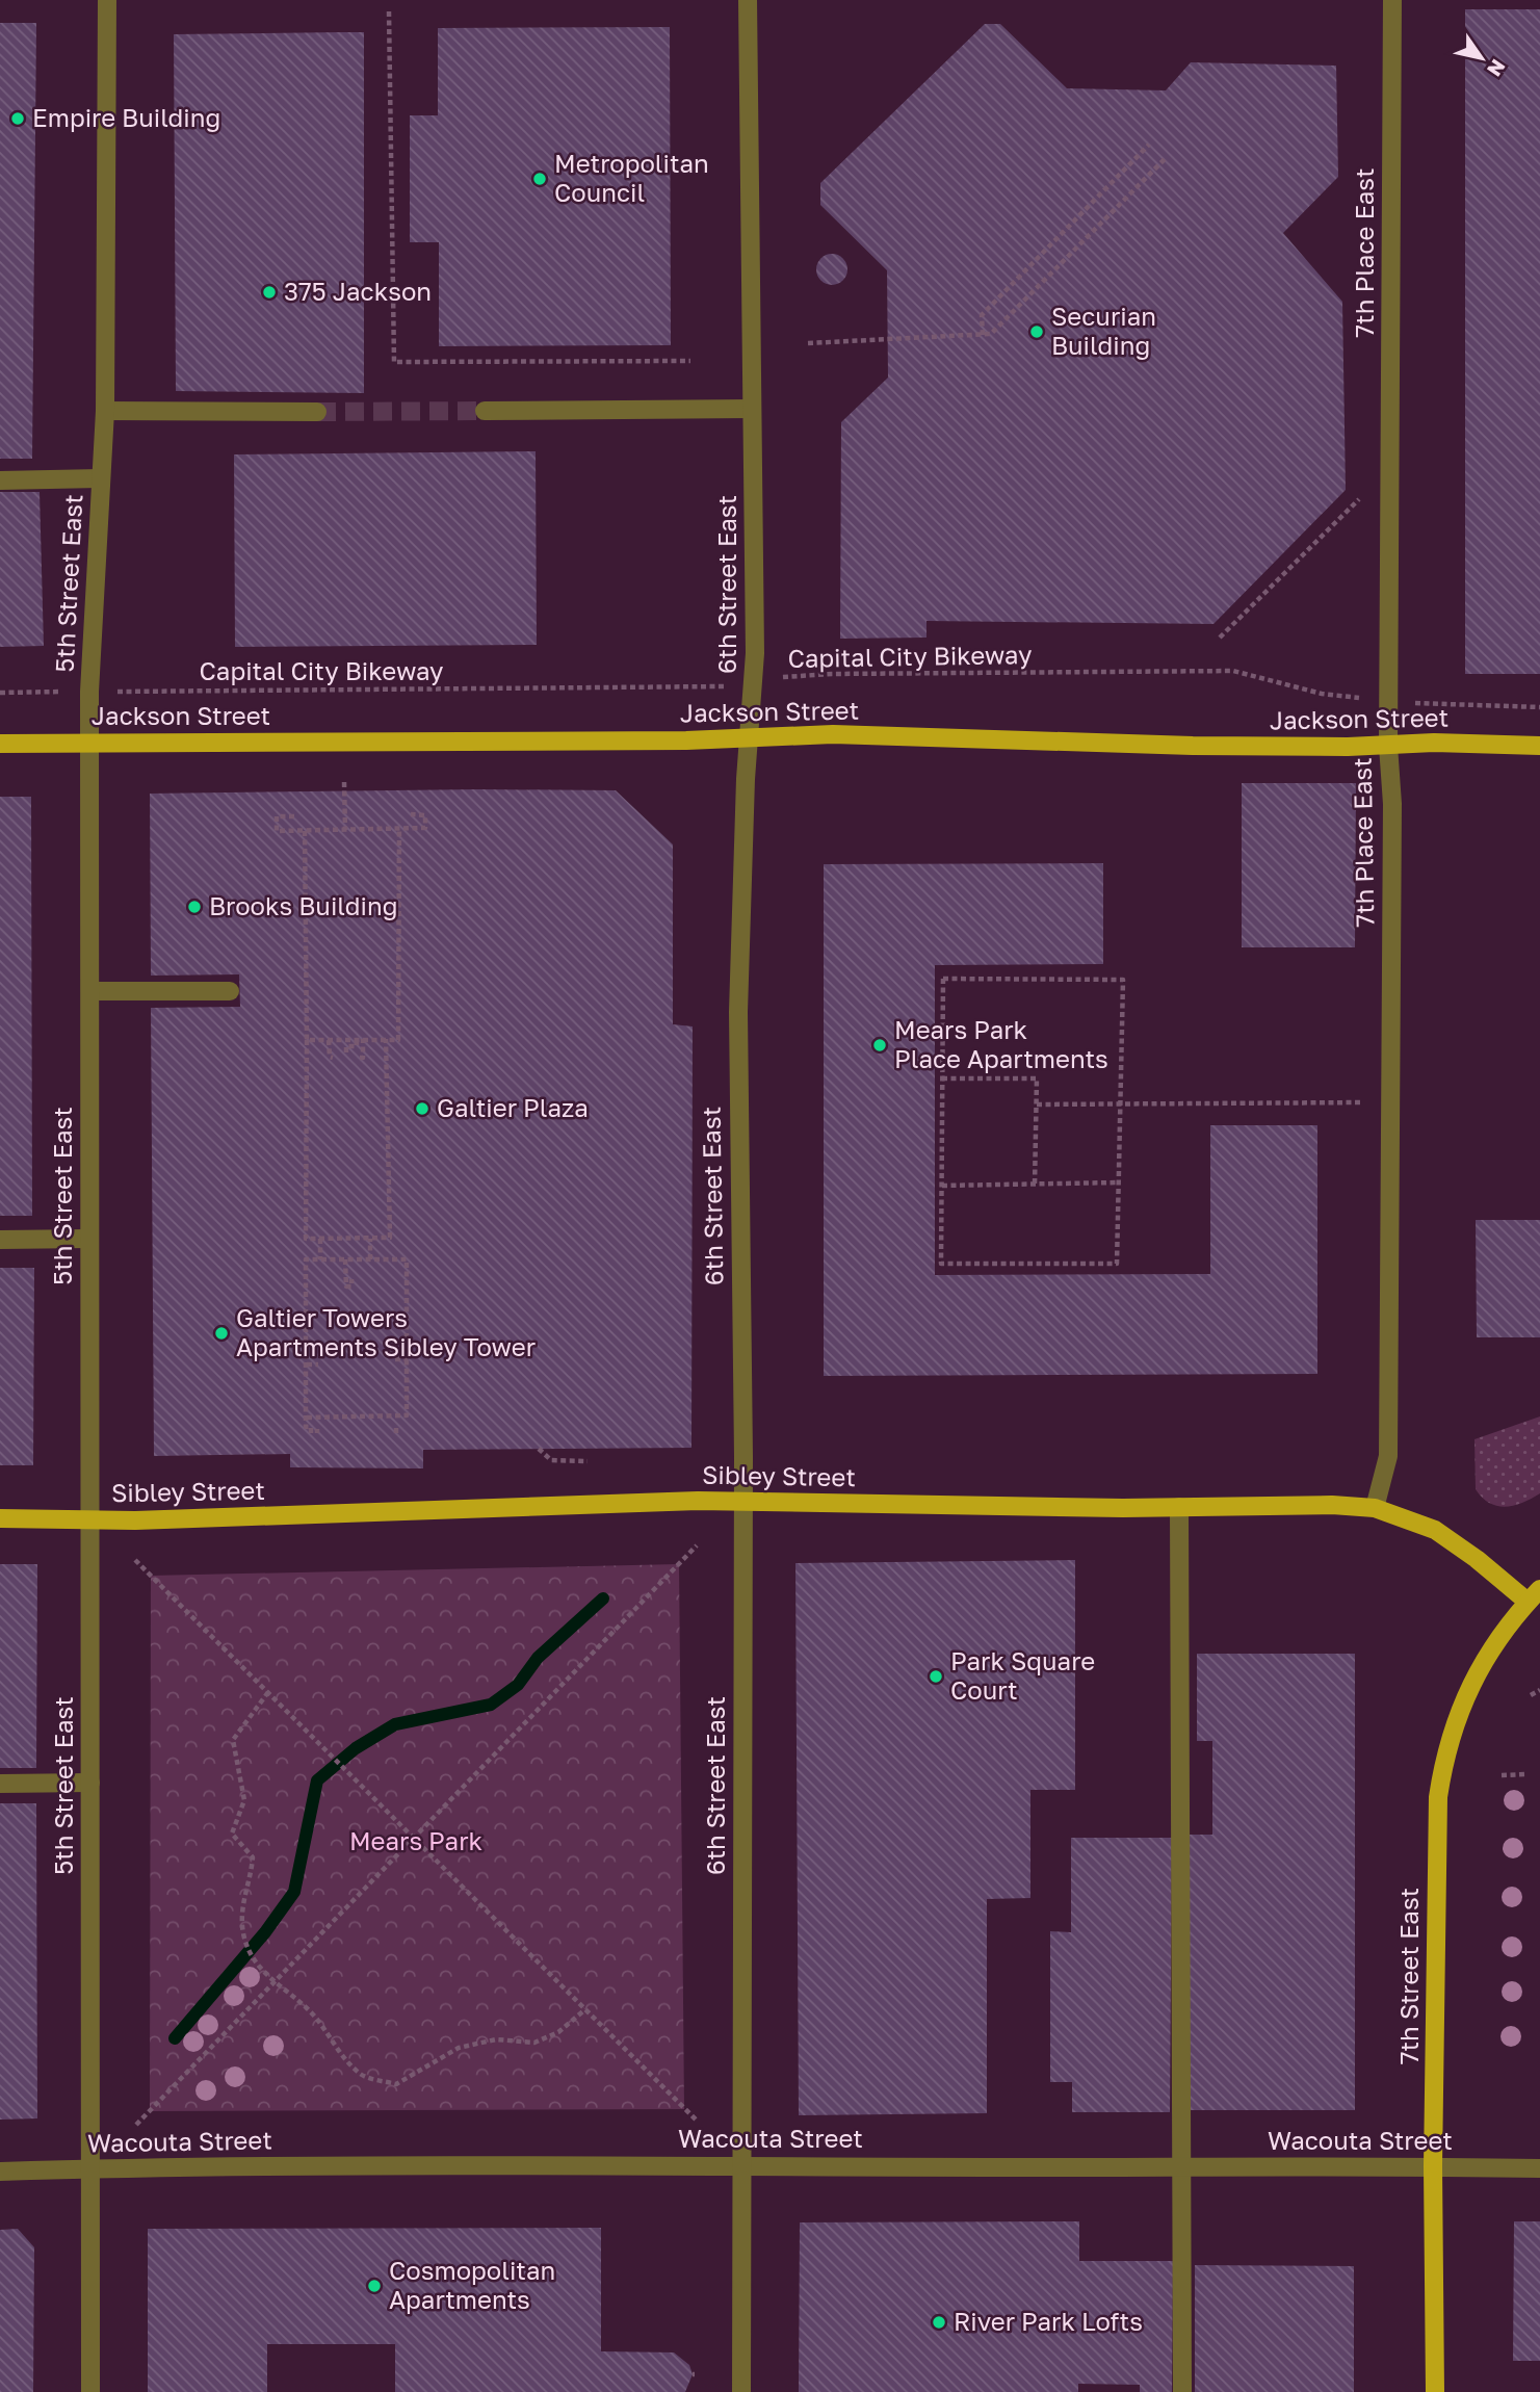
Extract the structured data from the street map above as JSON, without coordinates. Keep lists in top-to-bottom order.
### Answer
{
  "streets": {
    "main road": ["Jackson Street", "Sibley Street", "7th Street East"],
    "street": [
      "7th Place East",
      "5th Street East",
      "6th Street East",
      "Wacouta Street"
    ],
    "path": ["Capital City Bikeway"]
  },
  "crossings": [
    ["7th Place East", "Capital City Bikeway"],
    ["7th Place East", "Jackson Street"],
    ["7th Place East", "Sibley Street"],
    ["5th Street East", "Jackson Street"],
    ["5th Street East", "Sibley Street"],
    ["5th Street East", "Wacouta Street"],
    ["6th Street East", "Capital City Bikeway"],
    ["6th Street East", "Jackson Street"],
    ["6th Street East", "Sibley Street"],
    ["6th Street East", "Wacouta Street"],
    ["Sibley Street", "7th Street East"],
    ["7th Street East", "Wacouta Street"]
  ],
  "parks": ["Mears Park"],
  "places": [
    "Empire Building",
    "Metropolitan Council",
    "375 Jackson",
    "Securian Building",
    "Brooks Building",
    "Mears Park Place Apartments",
    "Galtier Plaza",
    "Galtier Towers Apartments Sibley Tower",
    "Park Square Court",
    "Cosmopolitan Apartments",
    "River Park Lofts"
  ],
  "north": "bottom right"
}
